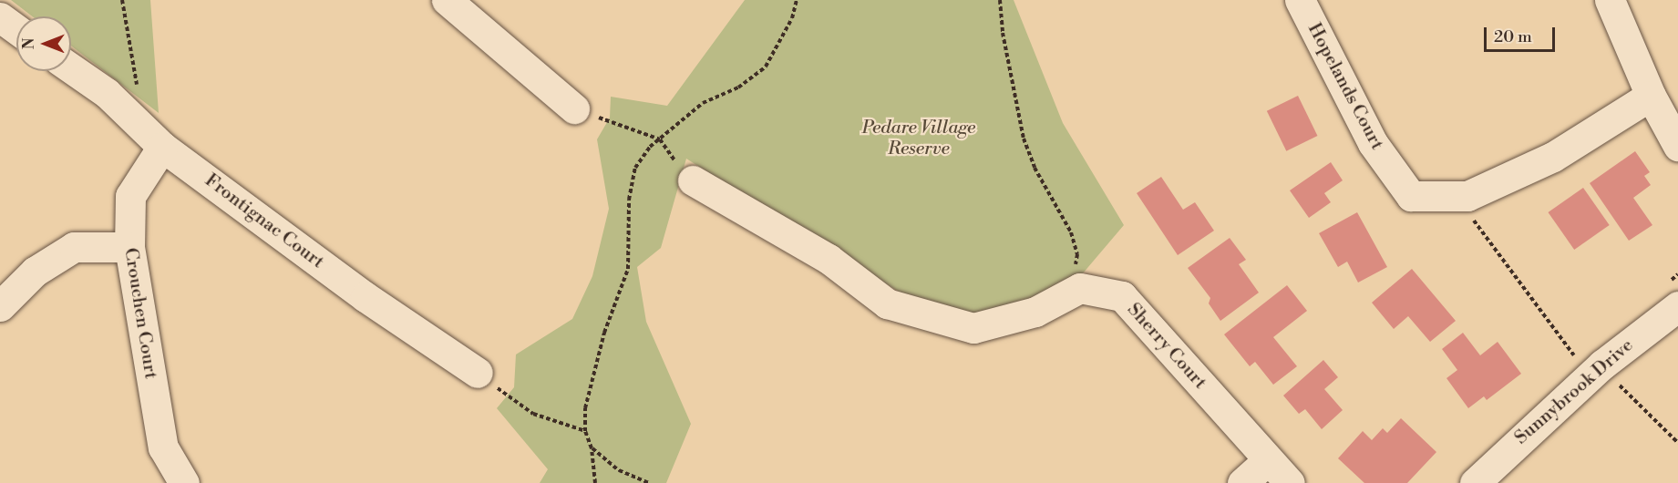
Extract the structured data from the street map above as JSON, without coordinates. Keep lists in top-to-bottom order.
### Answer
{
  "streets": {
    "street": [
      "Hopelands Court",
      "Frontignac Court",
      "Crouchen Court",
      "Sherry Court",
      "Sunnybrook Drive"
    ]
  },
  "crossings": [
    ["Frontignac Court", "Crouchen Court"]
  ],
  "parks": ["Pedare Village Reserve"],
  "scale_bar": "20 m",
  "north": "left"
}
